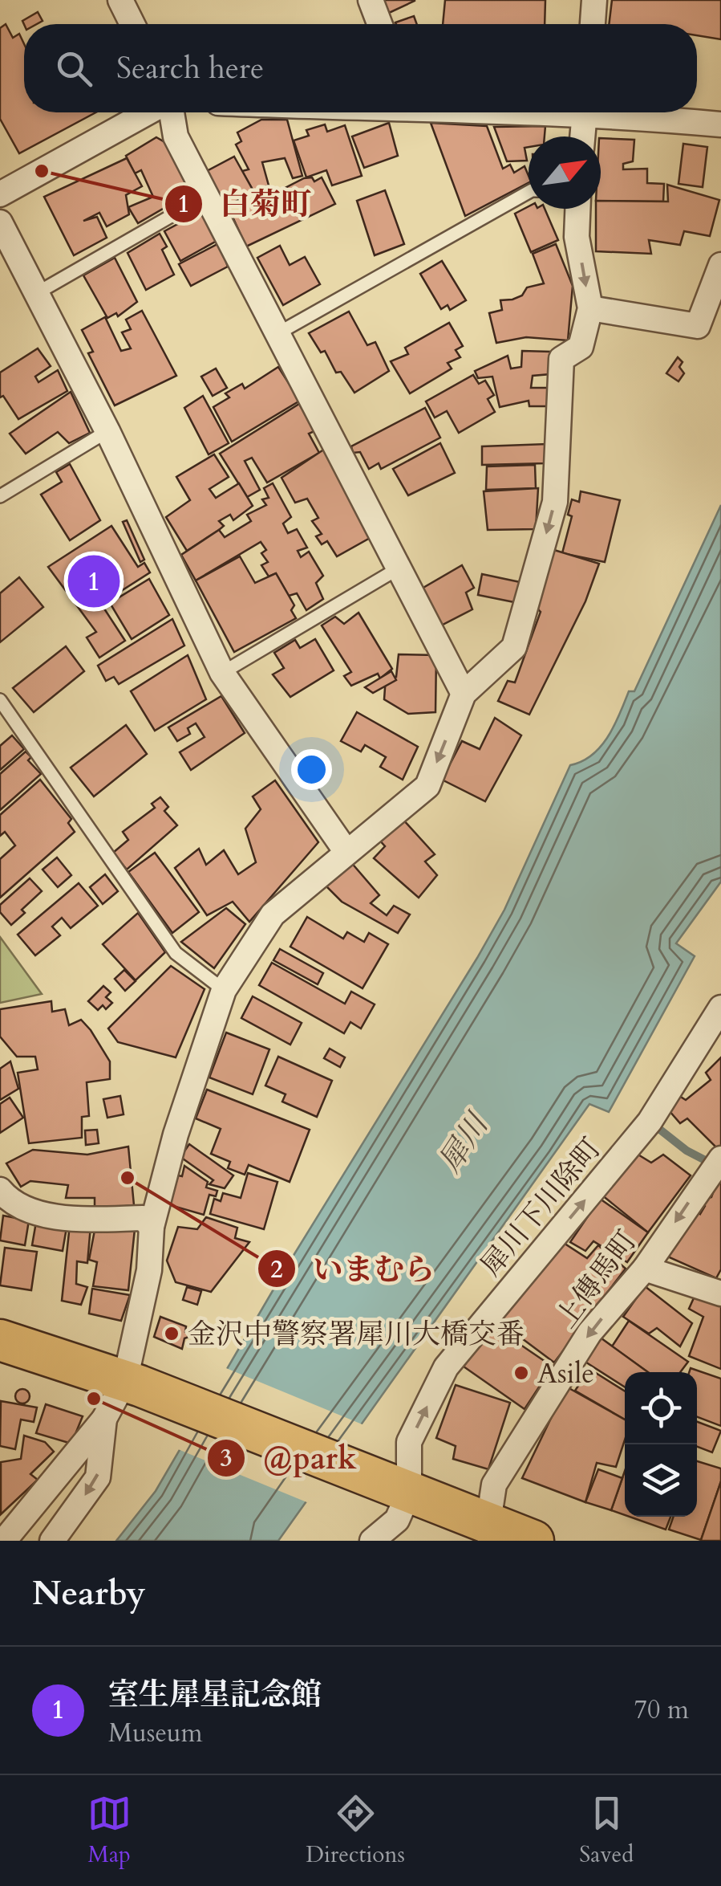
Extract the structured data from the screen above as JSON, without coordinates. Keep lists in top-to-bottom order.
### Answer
{
  "streets": {
    "street": ["犀川下川除町", "上傳馬町"]
  },
  "one_way": ["犀川下川除町", "上傳馬町"],
  "water": ["犀川"],
  "places": [
    "白菊町",
    "いまむら",
    "金沢中警察署犀川大橋交番",
    "Asile",
    "@park"
  ],
  "north": "top right",
  "page": {
    "search": "Search here",
    "pins": "1",
    "heading": "Nearby",
    "list": [
      {
        "mark": "1",
        "name": "室生犀星記念館",
        "note": "Museum",
        "value": "70 m"
      }
    ],
    "nav": ["Map", "Directions", "Saved"]
  }
}
